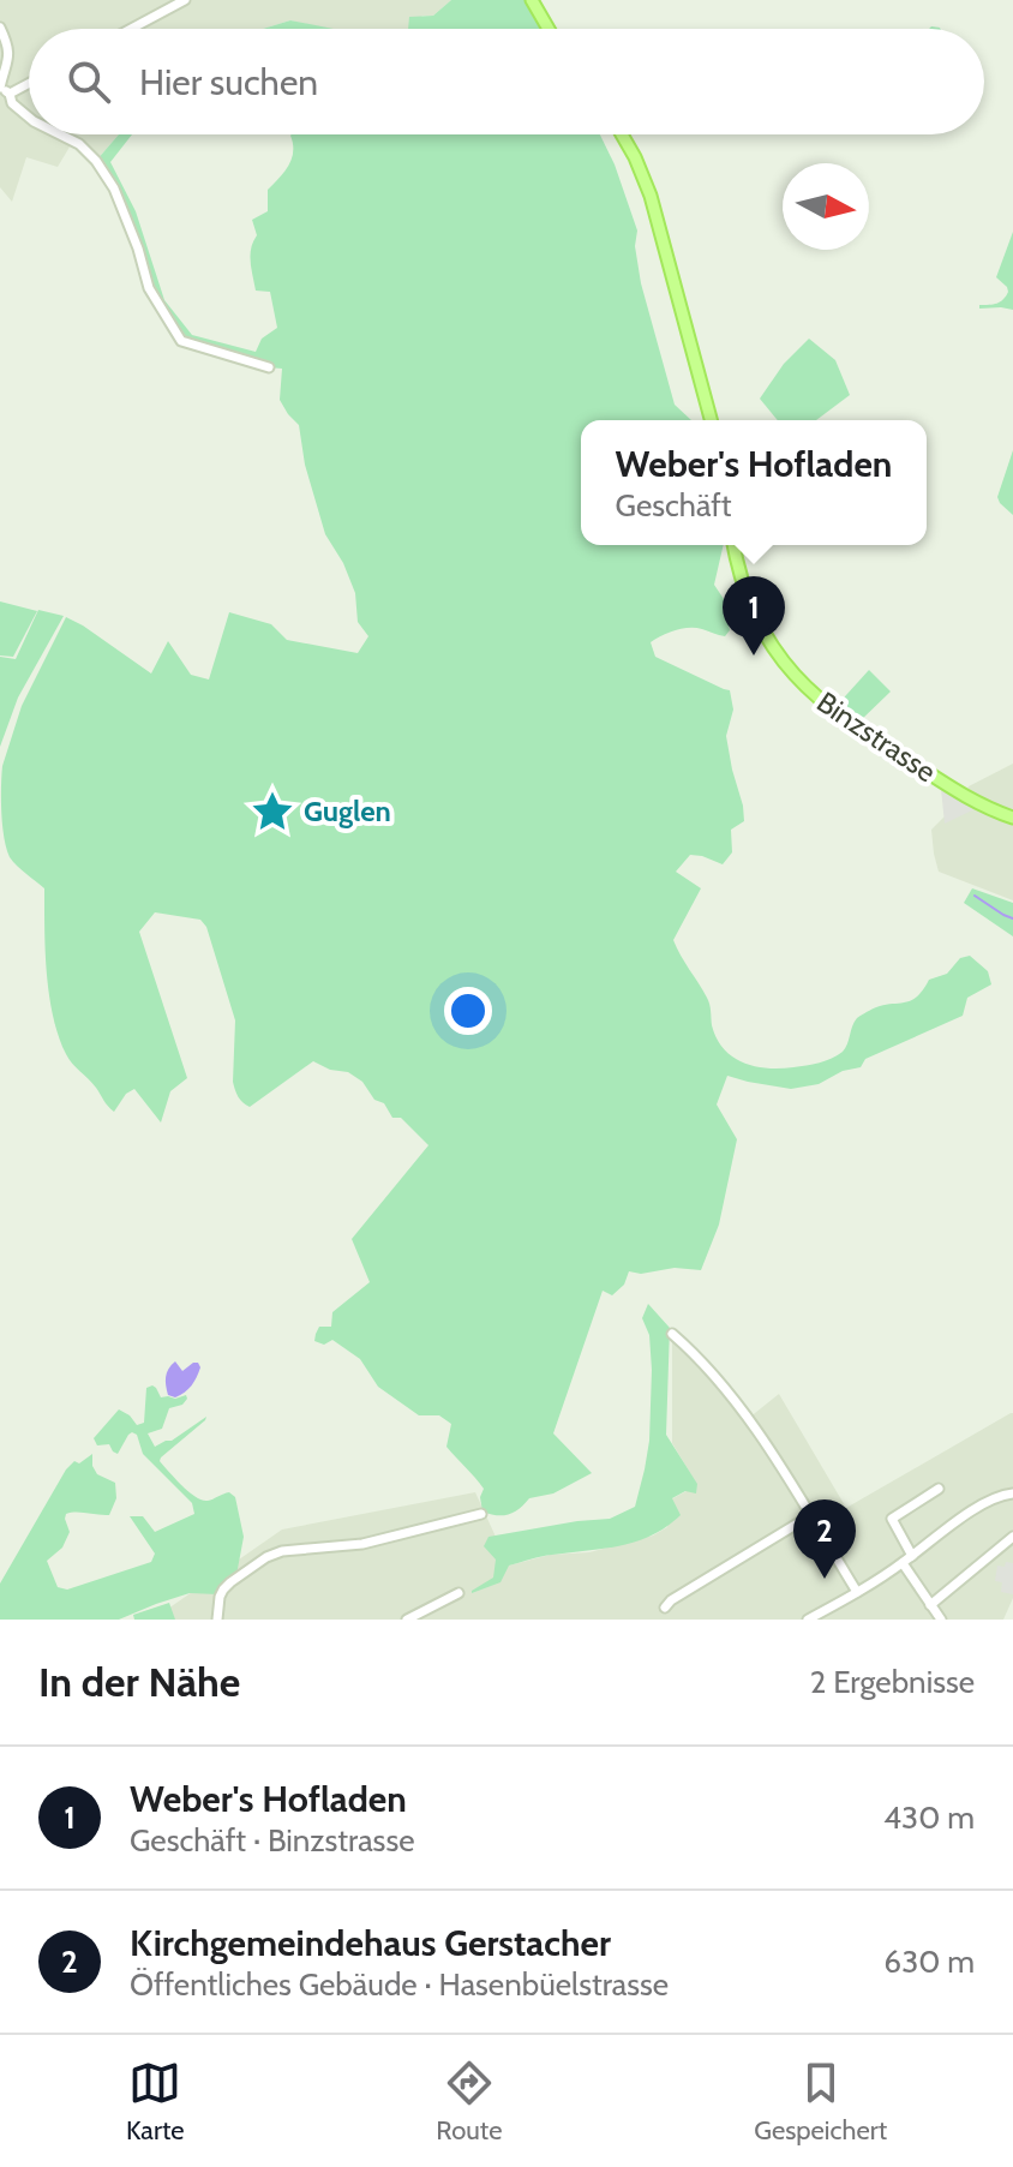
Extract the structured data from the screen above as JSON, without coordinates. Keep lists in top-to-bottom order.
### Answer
{
  "streets": {
    "main road": ["Binzstrasse"]
  },
  "places": {
    "place": ["Guglen"]
  },
  "north": "right",
  "page": {
    "search": "Hier suchen",
    "popup": ["Weber's Hofladen", "Geschäft"],
    "pins": ["1", "2"],
    "heading": ["In der Nähe", "2 Ergebnisse"],
    "list": [
      {
        "mark": "1",
        "name": "Weber's Hofladen",
        "note": "Geschäft · Binzstrasse",
        "value": "430 m"
      },
      {
        "mark": "2",
        "name": "Kirchgemeindehaus Gerstacher",
        "note": "Öffentliches Gebäude · Hasenbüelstrasse",
        "value": "630 m"
      }
    ],
    "nav": ["Karte", "Route", "Gespeichert"]
  }
}
